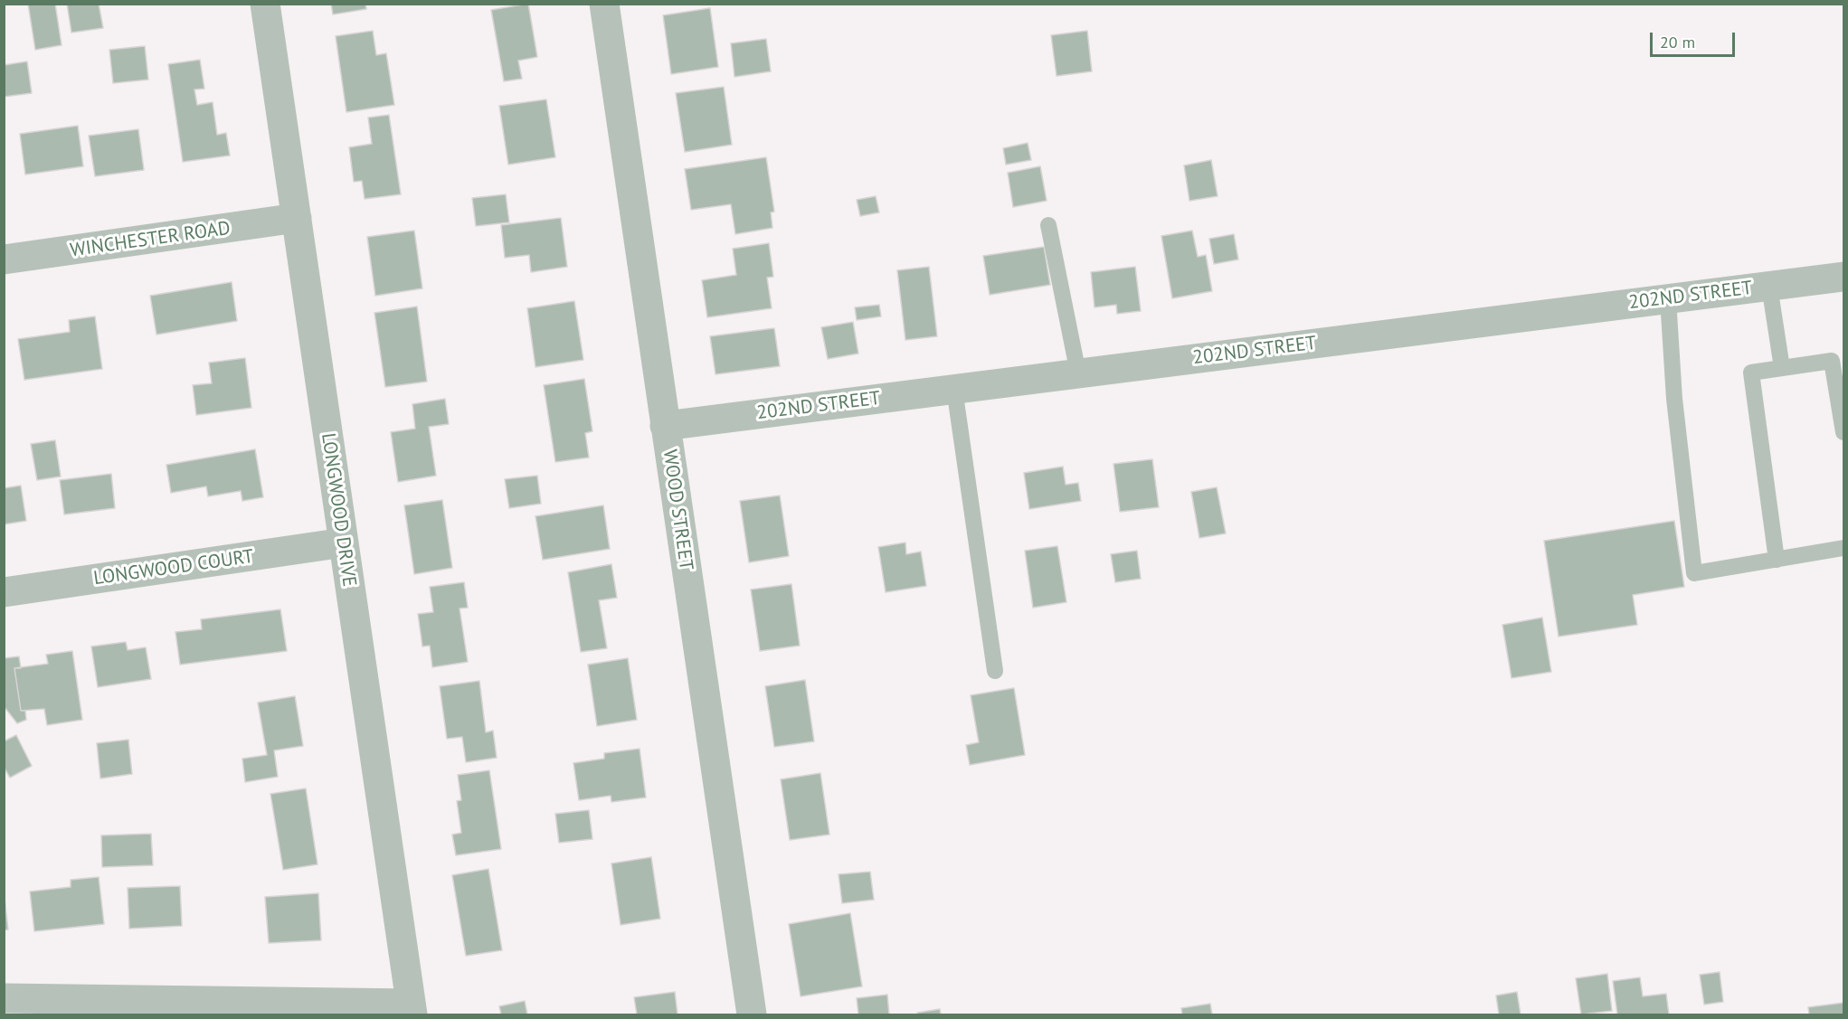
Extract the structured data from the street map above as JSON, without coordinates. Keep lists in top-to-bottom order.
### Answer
{
  "streets": {
    "street": [
      "WINCHESTER ROAD",
      "202ND STREET",
      "LONGWOOD DRIVE",
      "WOOD STREET",
      "LONGWOOD COURT"
    ]
  },
  "crossings": [
    ["WINCHESTER ROAD", "LONGWOOD DRIVE"],
    ["202ND STREET", "WOOD STREET"],
    ["LONGWOOD DRIVE", "LONGWOOD COURT"]
  ],
  "scale_bar": "20 m"
}
